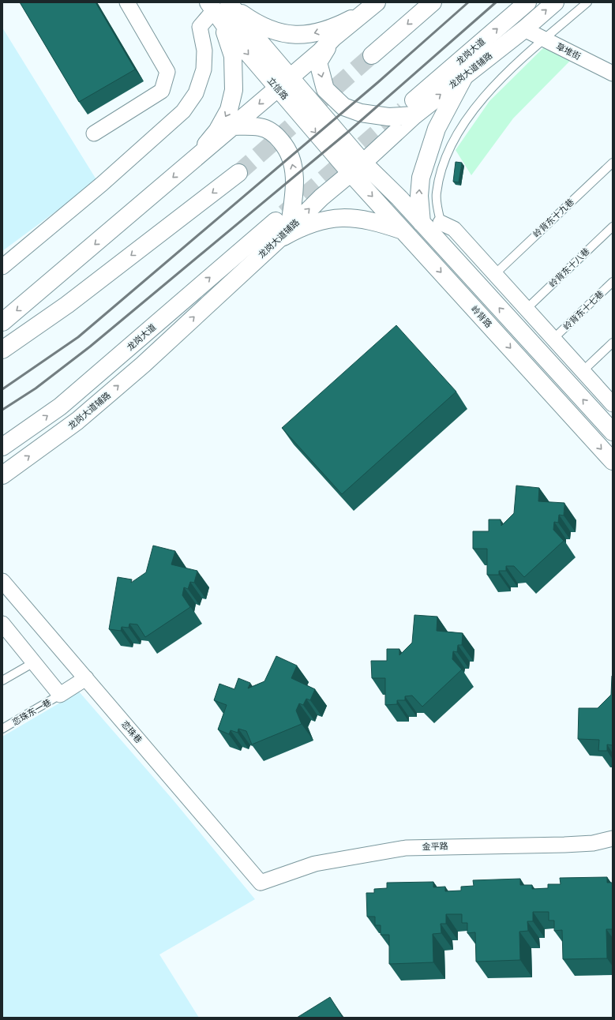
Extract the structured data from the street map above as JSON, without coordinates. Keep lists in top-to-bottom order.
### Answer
{
  "streets": {
    "main road": [
      "龙岗大道",
      "龙岗大道辅路",
      "立信路",
      "岭背路"
    ],
    "street": ["草堆街", "恋珠巷", "金平路"],
    "lane": [
      "岭背东十九巷",
      "岭背东十八巷",
      "岭背东十七巷",
      "恋珠东一巷"
    ]
  },
  "crossings": [
    ["龙岗大道", "龙岗大道辅路"],
    ["草堆街", "龙岗大道辅路"],
    ["龙岗大道辅路", "立信路"],
    ["龙岗大道辅路", "岭背路"],
    ["立信路", "岭背路"],
    ["恋珠巷", "金平路"]
  ]
}
